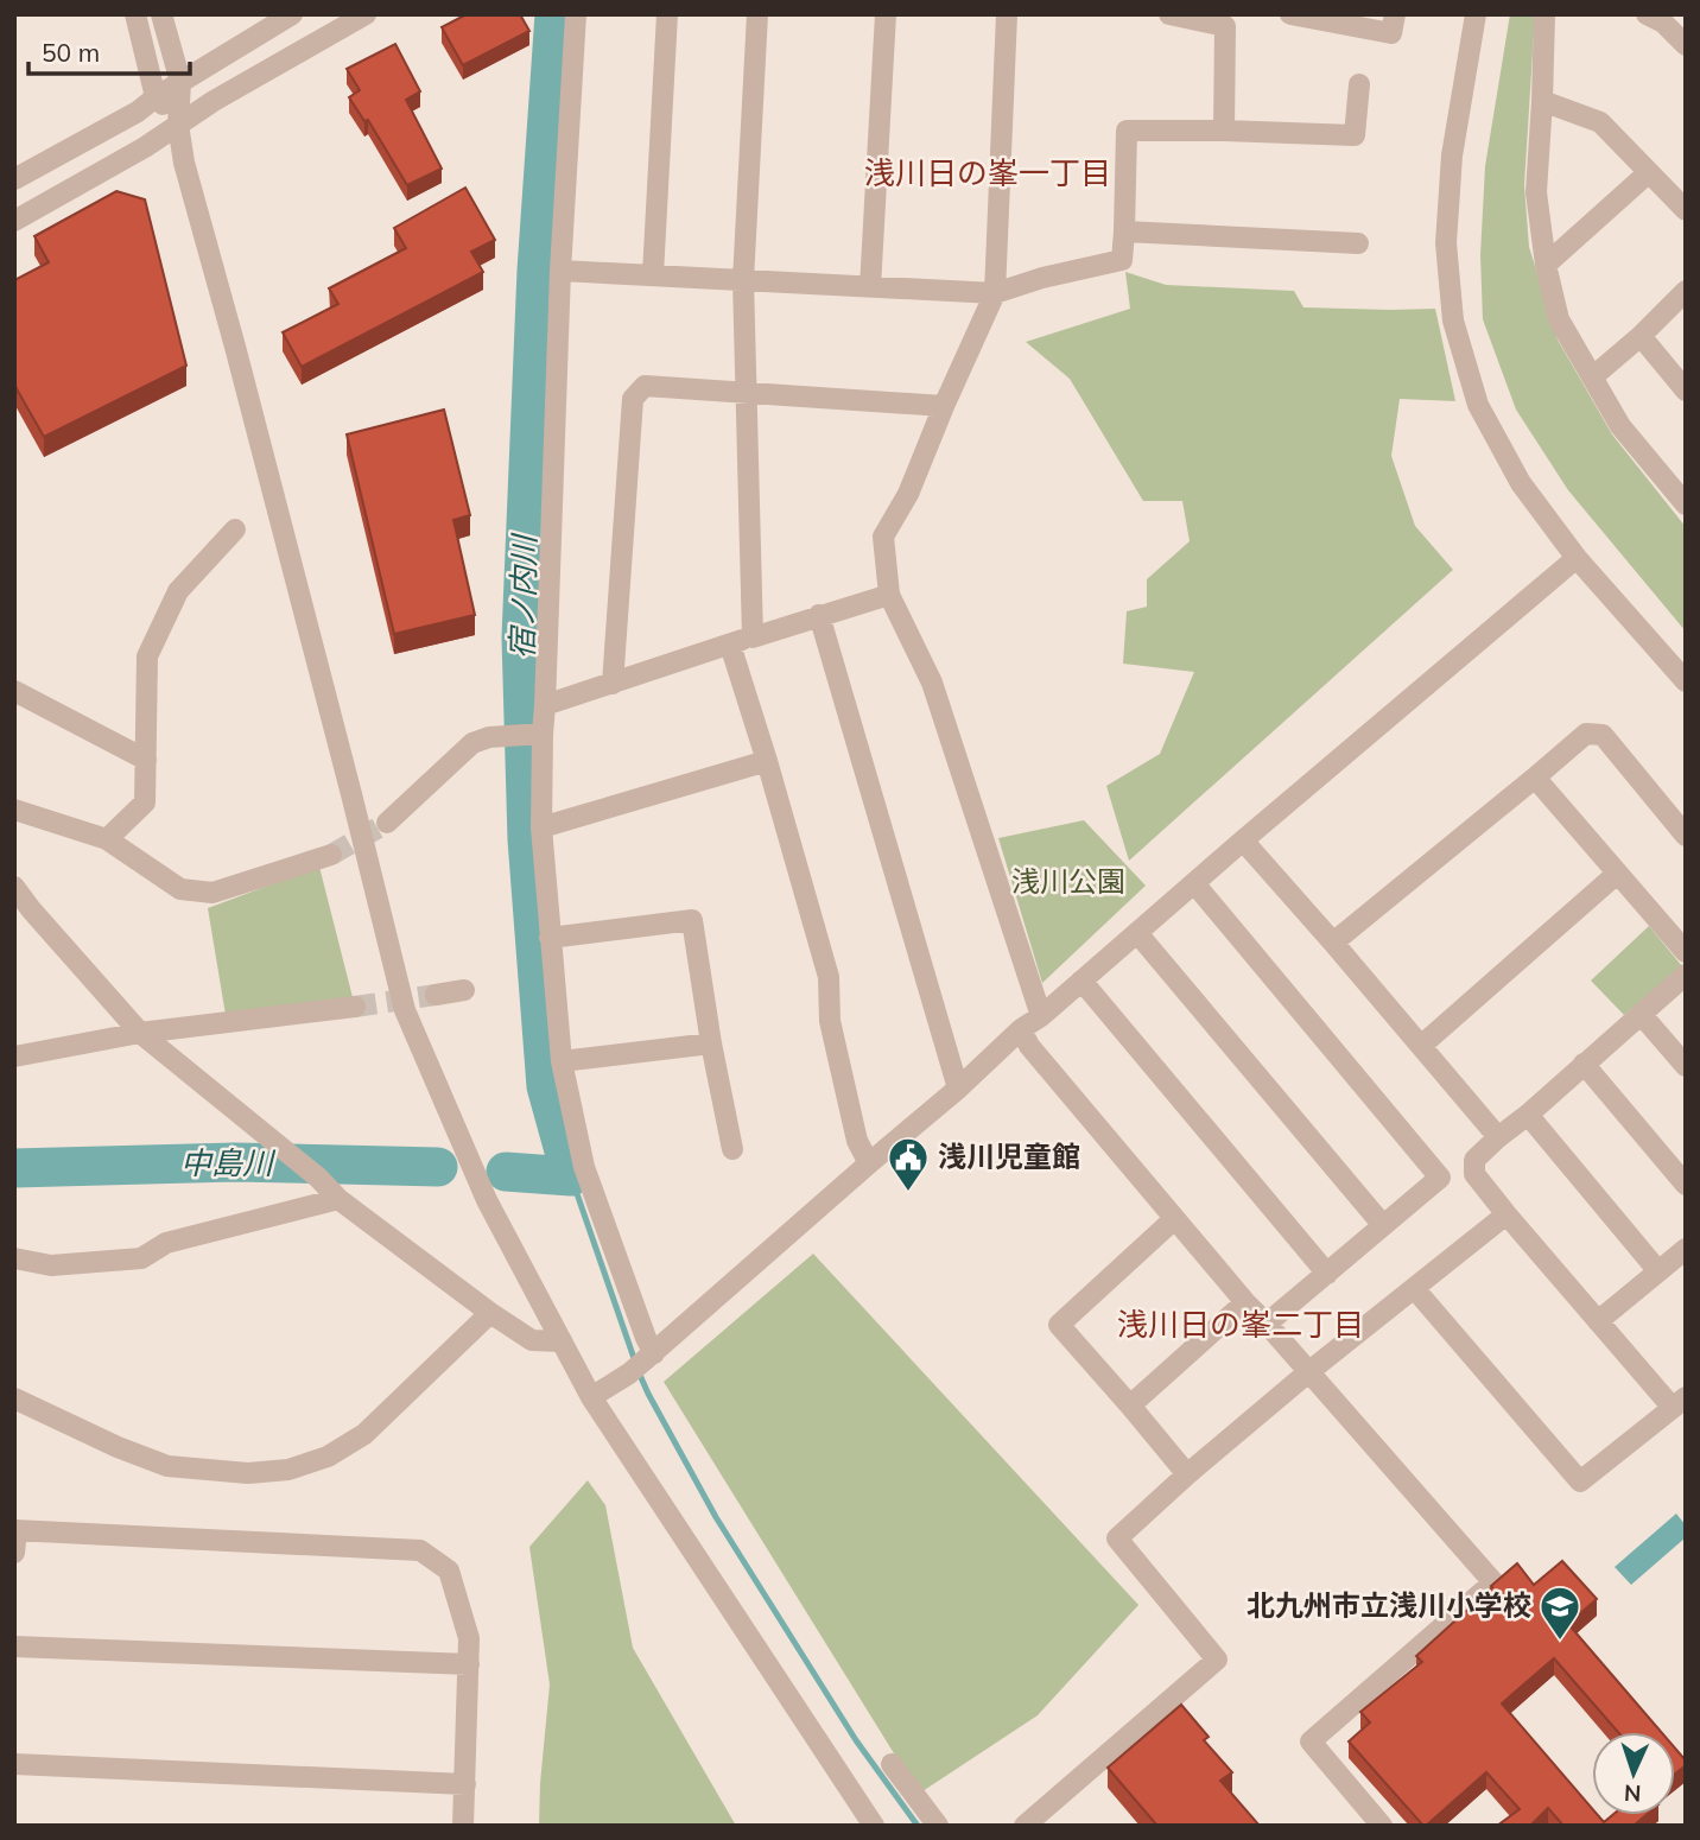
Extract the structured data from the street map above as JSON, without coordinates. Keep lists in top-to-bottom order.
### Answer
{
  "districts": ["浅川日の峯一丁目", "浅川日の峯二丁目"],
  "water": ["宿ノ内川", "中島川"],
  "parks": ["浅川公園"],
  "places": {
    "public building": ["浅川児童館"],
    "school or university": ["北九州市立浅川小学校"]
  },
  "scale_bar": "50 m",
  "north": "bottom"
}
